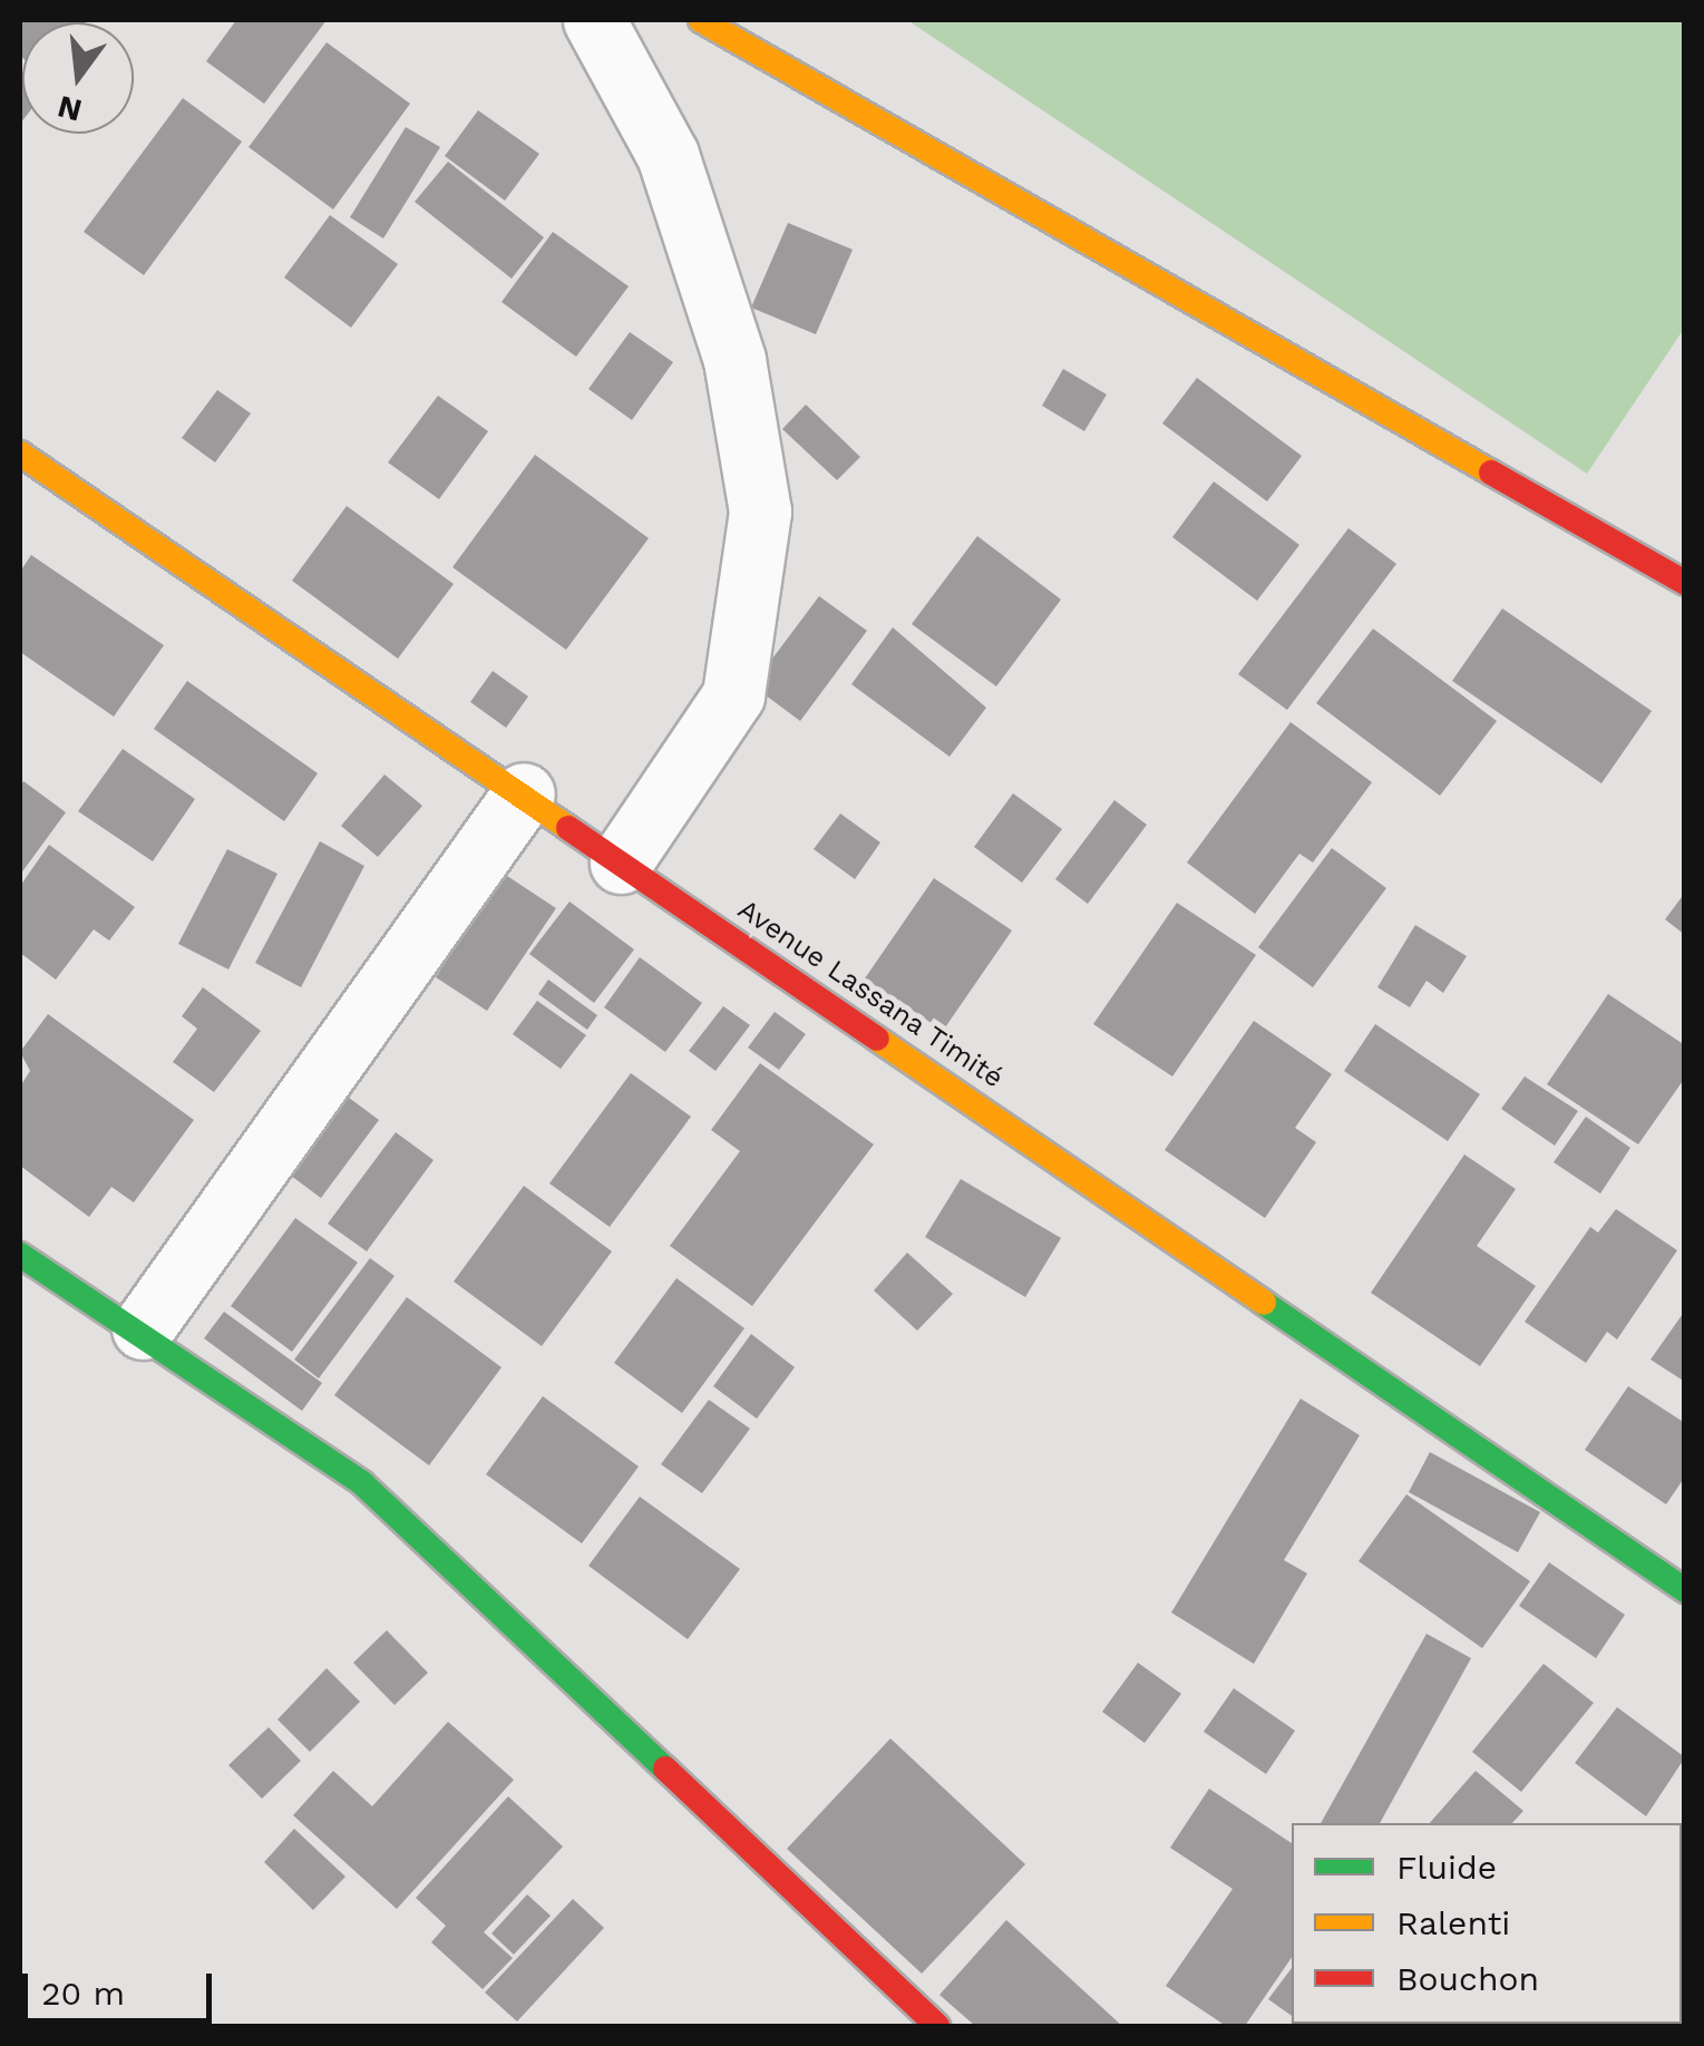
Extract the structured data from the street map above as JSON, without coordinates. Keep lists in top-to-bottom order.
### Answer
{
  "streets": {
    "street": ["Avenue Lassana Timité"]
  },
  "legend": ["Fluide", "Ralenti", "Bouchon"],
  "scale_bar": "20 m",
  "north": "bottom"
}
